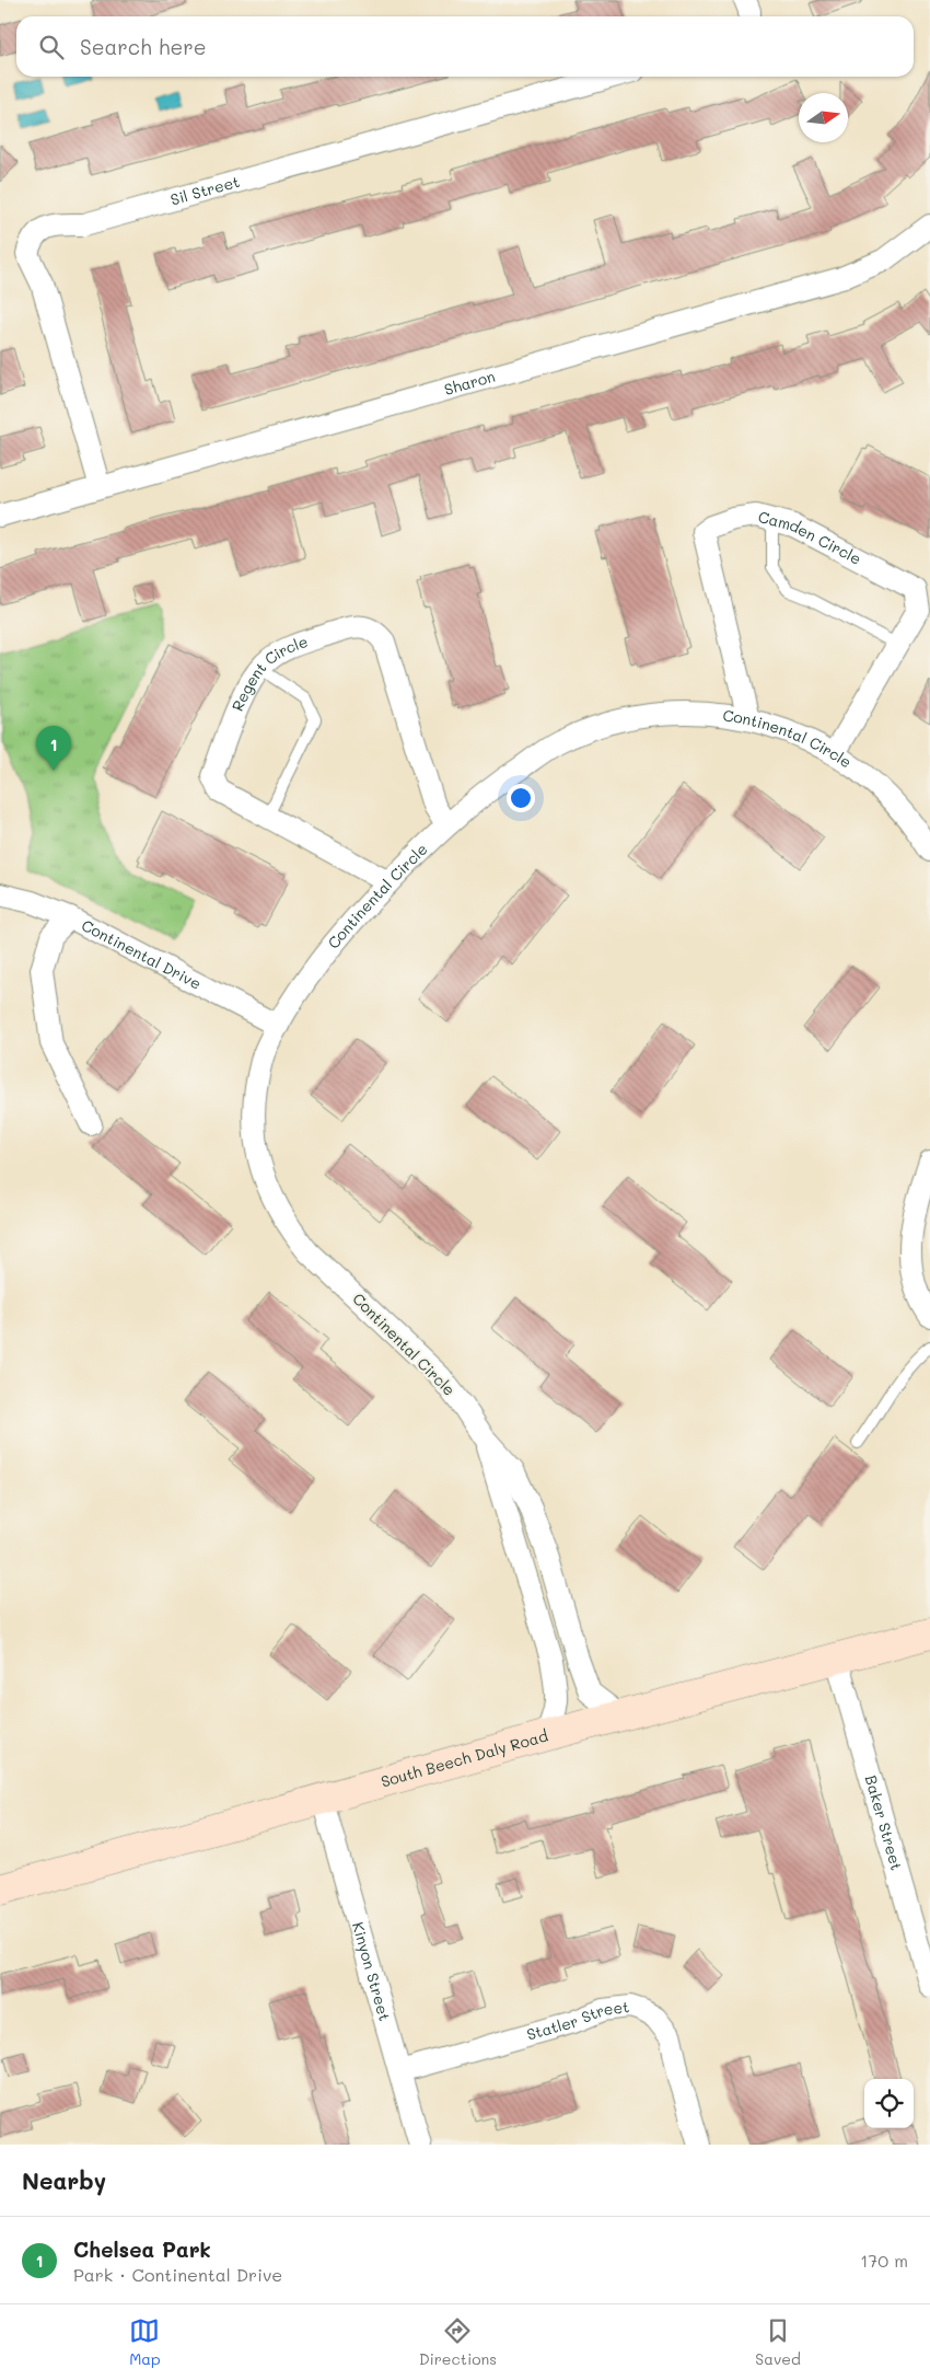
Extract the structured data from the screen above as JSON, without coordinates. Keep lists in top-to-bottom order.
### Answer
{
  "streets": {
    "street": [
      "Sil Street",
      "Sharon",
      "Camden Circle",
      "Regent Circle",
      "Continental Circle",
      "Continental Drive",
      "South Beech Daly Road",
      "Baker Street",
      "Kinyon Street",
      "Statler Street"
    ]
  },
  "crossings": [
    ["Sil Street", "Sharon"],
    ["Camden Circle", "Continental Circle"],
    ["Regent Circle", "Continental Circle"],
    ["Continental Circle", "Continental Drive"],
    ["Continental Circle", "South Beech Daly Road"],
    ["South Beech Daly Road", "Baker Street"],
    ["South Beech Daly Road", "Kinyon Street"],
    ["Kinyon Street", "Statler Street"]
  ],
  "north": "right",
  "page": {
    "search": "Search here",
    "pins": "1",
    "heading": "Nearby",
    "list": [
      {
        "mark": "1",
        "name": "Chelsea Park",
        "note": "Park · Continental Drive",
        "value": "170 m"
      }
    ],
    "nav": ["Map", "Directions", "Saved"]
  }
}
